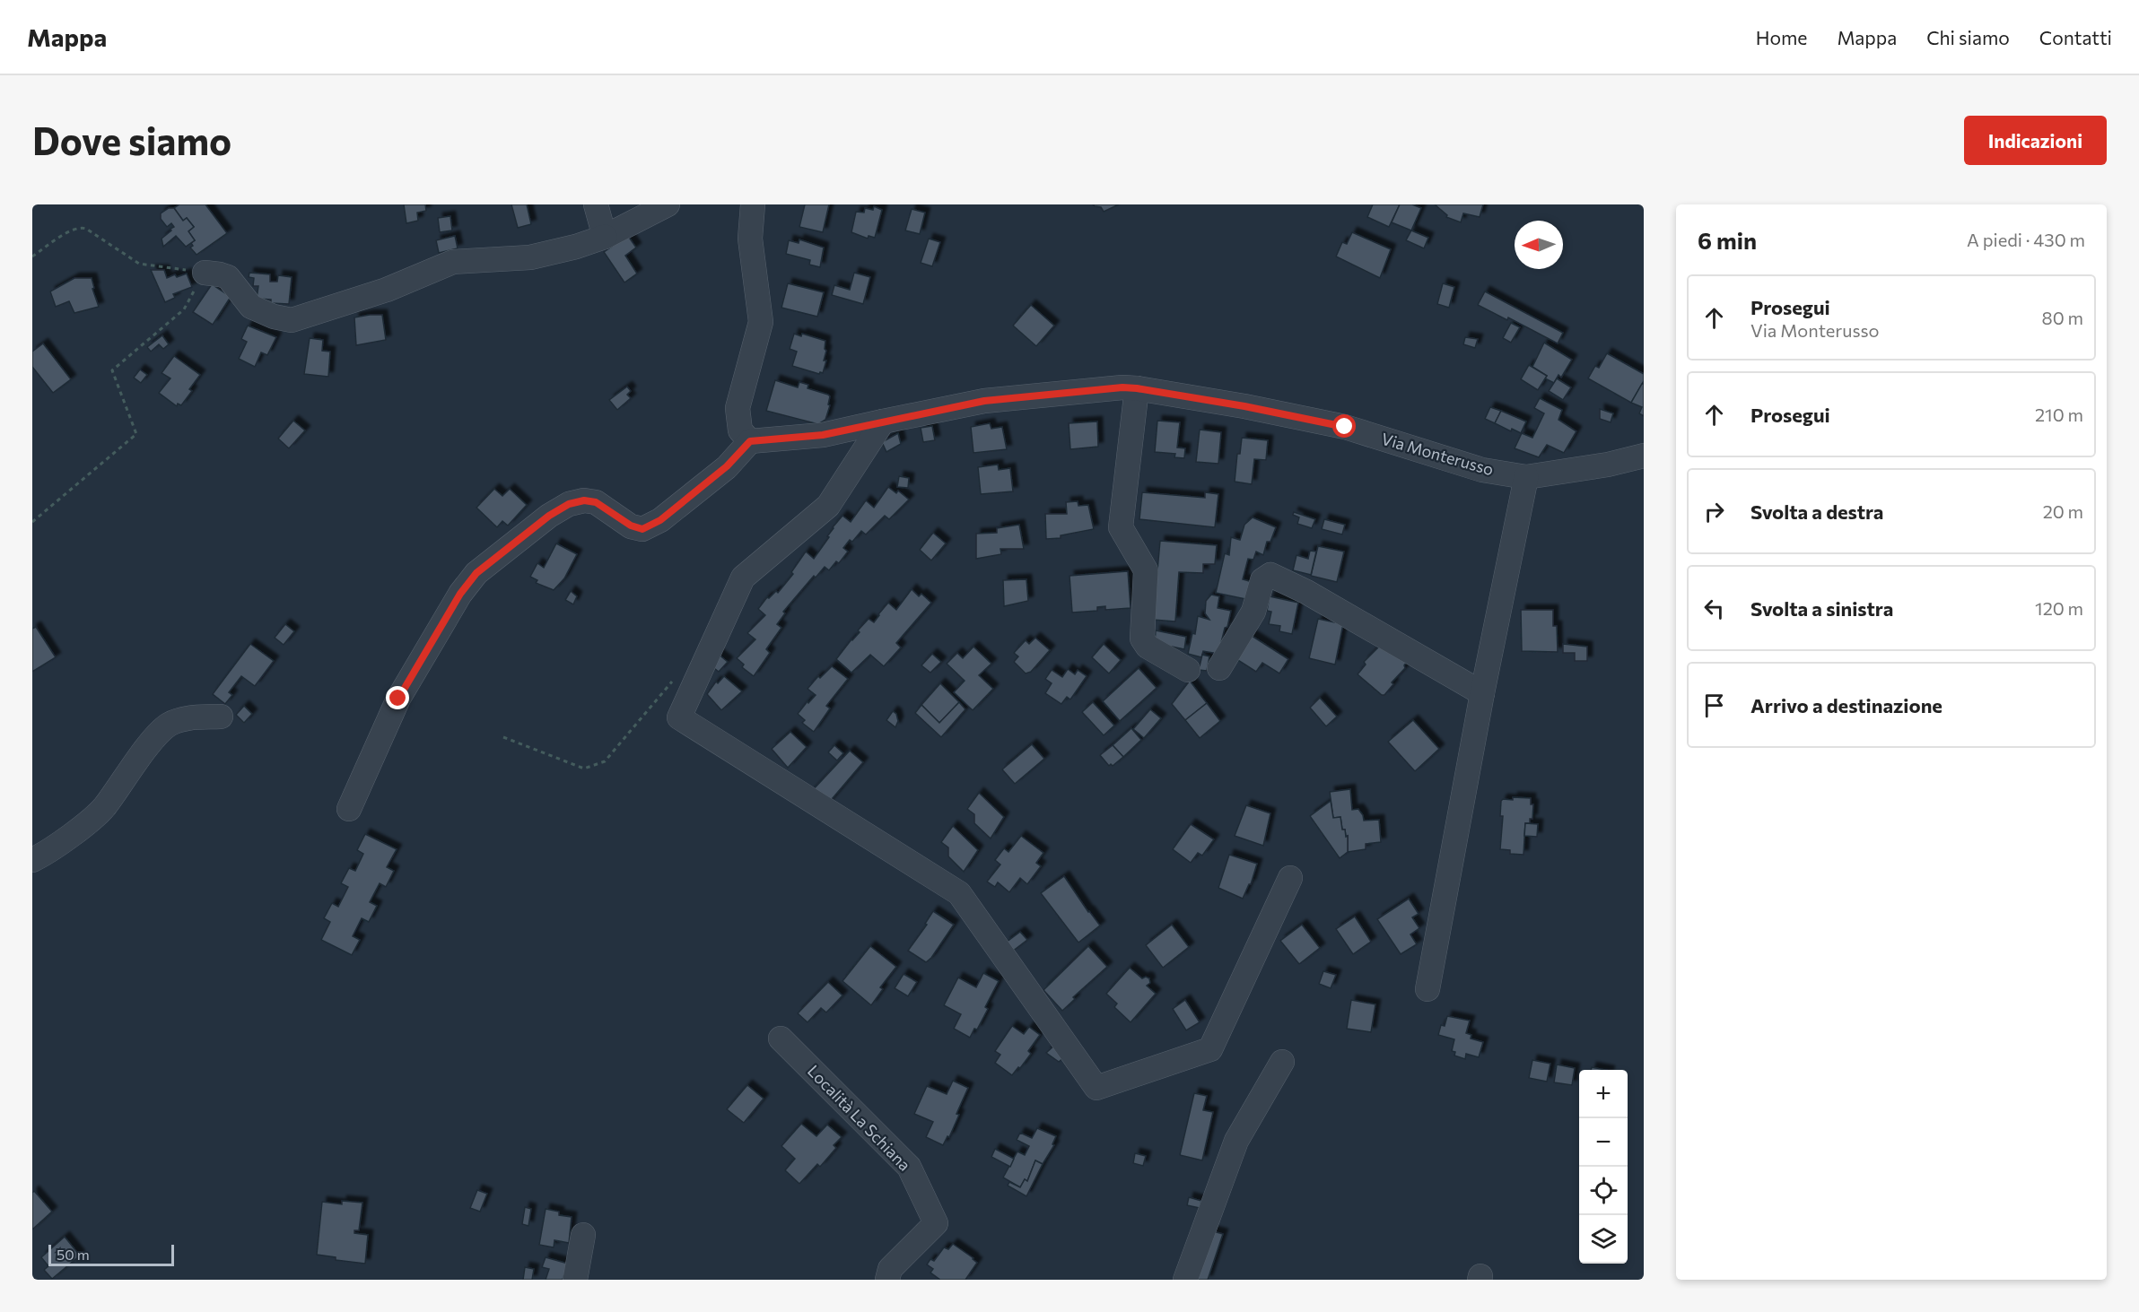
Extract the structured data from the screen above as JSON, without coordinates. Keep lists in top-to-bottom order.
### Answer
{
  "streets": {
    "street": ["Via Monterusso", "Località La Schiana"]
  },
  "scale_bar": "50 m",
  "north": "left",
  "page": {
    "header": "Mappa",
    "nav": [
      "Home",
      "Mappa",
      "Chi siamo",
      "Contatti"
    ],
    "buttons": "Indicazioni",
    "title": "Dove siamo",
    "heading": ["6 min", "A piedi · 430 m"],
    "list": [
      ["Prosegui", "Via Monterusso", "80 m"],
      ["Prosegui", "210 m"],
      ["Svolta a destra", "20 m"],
      ["Svolta a sinistra", "120 m"],
      "Arrivo a destinazione"
    ],
    "map_buttons": ["+", "−"],
    "scale": "50 m"
  }
}
